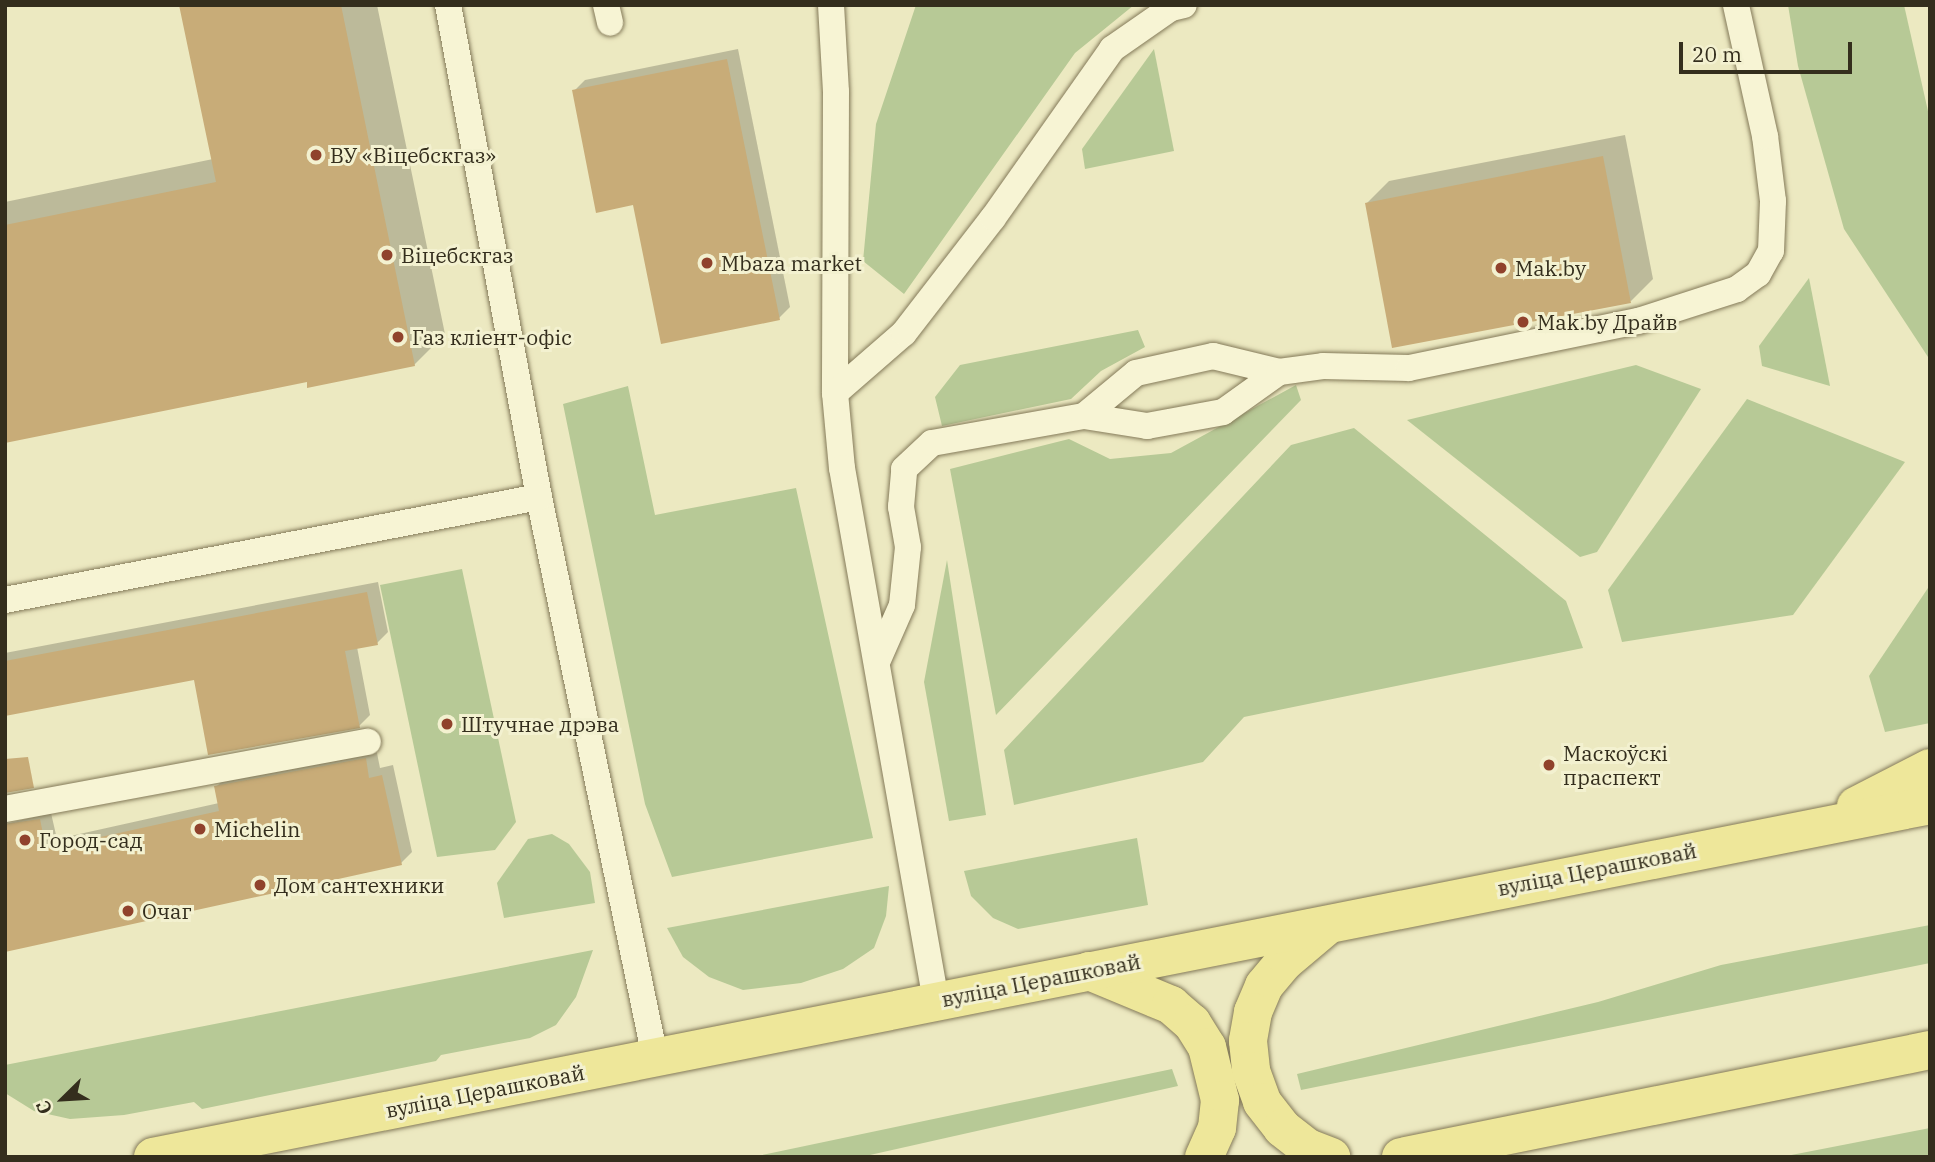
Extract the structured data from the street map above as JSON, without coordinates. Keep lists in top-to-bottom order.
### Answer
{
  "streets": {
    "main road": ["вуліца Церашковай"]
  },
  "places": [
    "ВУ «Віцебскгаз»",
    "Віцебскгаз",
    "Mbaza market",
    "Mak.by",
    "Маk.by Драйв",
    "Газ кліент-офіс",
    "Штучнае дрэва",
    "Маскоўскі праспект",
    "Michelin",
    "Город-сад",
    "Дом сантехники",
    "Очаг"
  ],
  "scale_bar": "20 m",
  "north": "bottom left"
}
